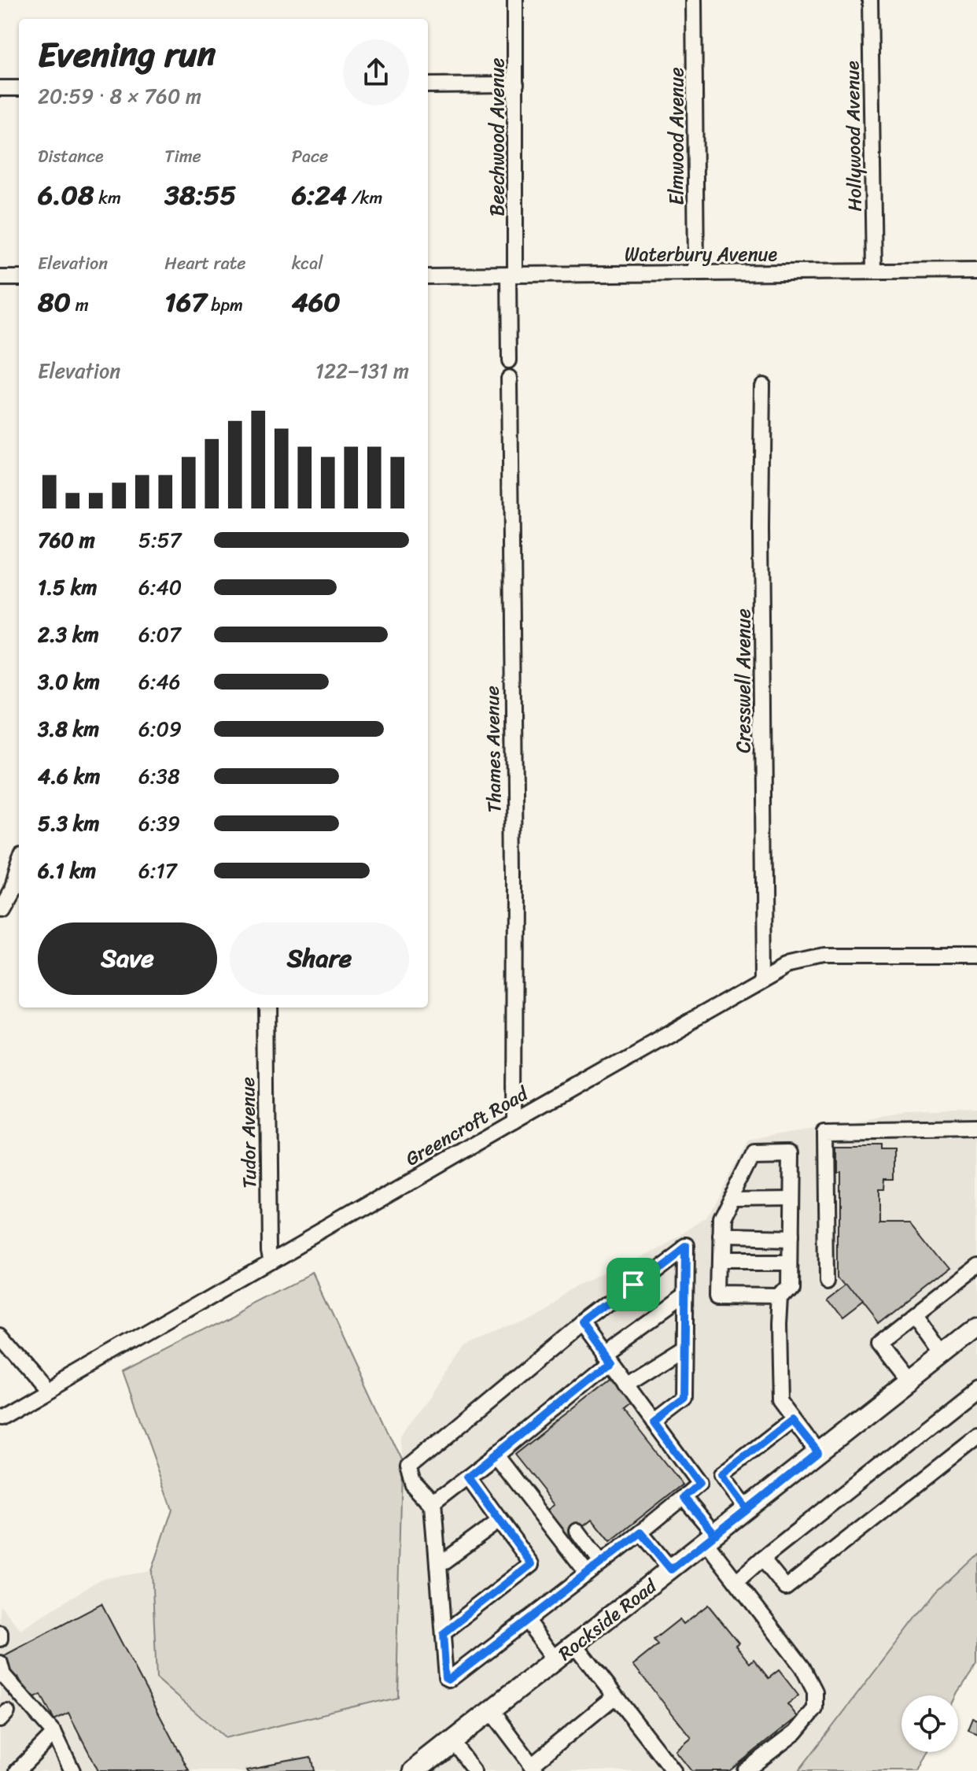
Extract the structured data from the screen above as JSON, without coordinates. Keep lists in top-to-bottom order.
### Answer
{
  "streets": {
    "main road": ["Rockside Road"],
    "street": [
      "Elmwood Avenue",
      "Hollywood Avenue",
      "Beechwood Avenue",
      "Waterbury Avenue",
      "Cresswell Avenue",
      "Thames Avenue",
      "Greencroft Road",
      "Tudor Avenue"
    ]
  },
  "crossings": [
    ["Elmwood Avenue", "Waterbury Avenue"],
    ["Hollywood Avenue", "Waterbury Avenue"],
    ["Beechwood Avenue", "Waterbury Avenue"],
    ["Cresswell Avenue", "Greencroft Road"],
    ["Thames Avenue", "Greencroft Road"],
    ["Greencroft Road", "Tudor Avenue"]
  ],
  "page": {
    "heading": ["Evening run", "20:59 · 8 × 760 m"],
    "stats": [
      ["Distance", "6.08 km"],
      ["Time", "38:55"],
      ["Pace", "6:24 /km"],
      ["Elevation", "80 m"],
      ["Heart rate", "167 bpm"],
      ["kcal", "460"]
    ],
    "chart": ["Elevation", "122–131 m"],
    "list": [
      {
        "name": "760 m",
        "note": "5:57"
      },
      {
        "name": "1.5 km",
        "note": "6:40"
      },
      {
        "name": "2.3 km",
        "note": "6:07"
      },
      {
        "name": "3.0 km",
        "note": "6:46"
      },
      {
        "name": "3.8 km",
        "note": "6:09"
      },
      {
        "name": "4.6 km",
        "note": "6:38"
      },
      {
        "name": "5.3 km",
        "note": "6:39"
      },
      {
        "name": "6.1 km",
        "note": "6:17"
      }
    ],
    "buttons": ["Save", "Share"]
  }
}
